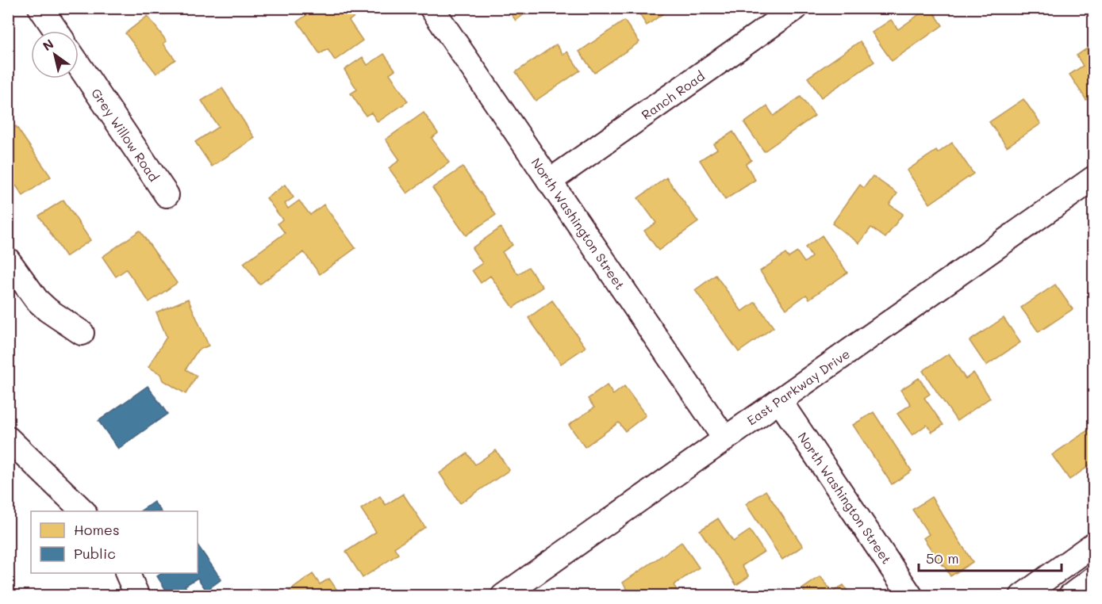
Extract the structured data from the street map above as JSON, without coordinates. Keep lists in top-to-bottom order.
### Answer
{
  "streets": {
    "street": [
      "Ranch Road",
      "Grey Willow Road",
      "North Washington Street",
      "East Parkway Drive"
    ]
  },
  "crossings": [
    ["Ranch Road", "North Washington Street"],
    ["North Washington Street", "East Parkway Drive"]
  ],
  "legend": ["Homes", "Public"],
  "scale_bar": "50 m",
  "north": "top left"
}
